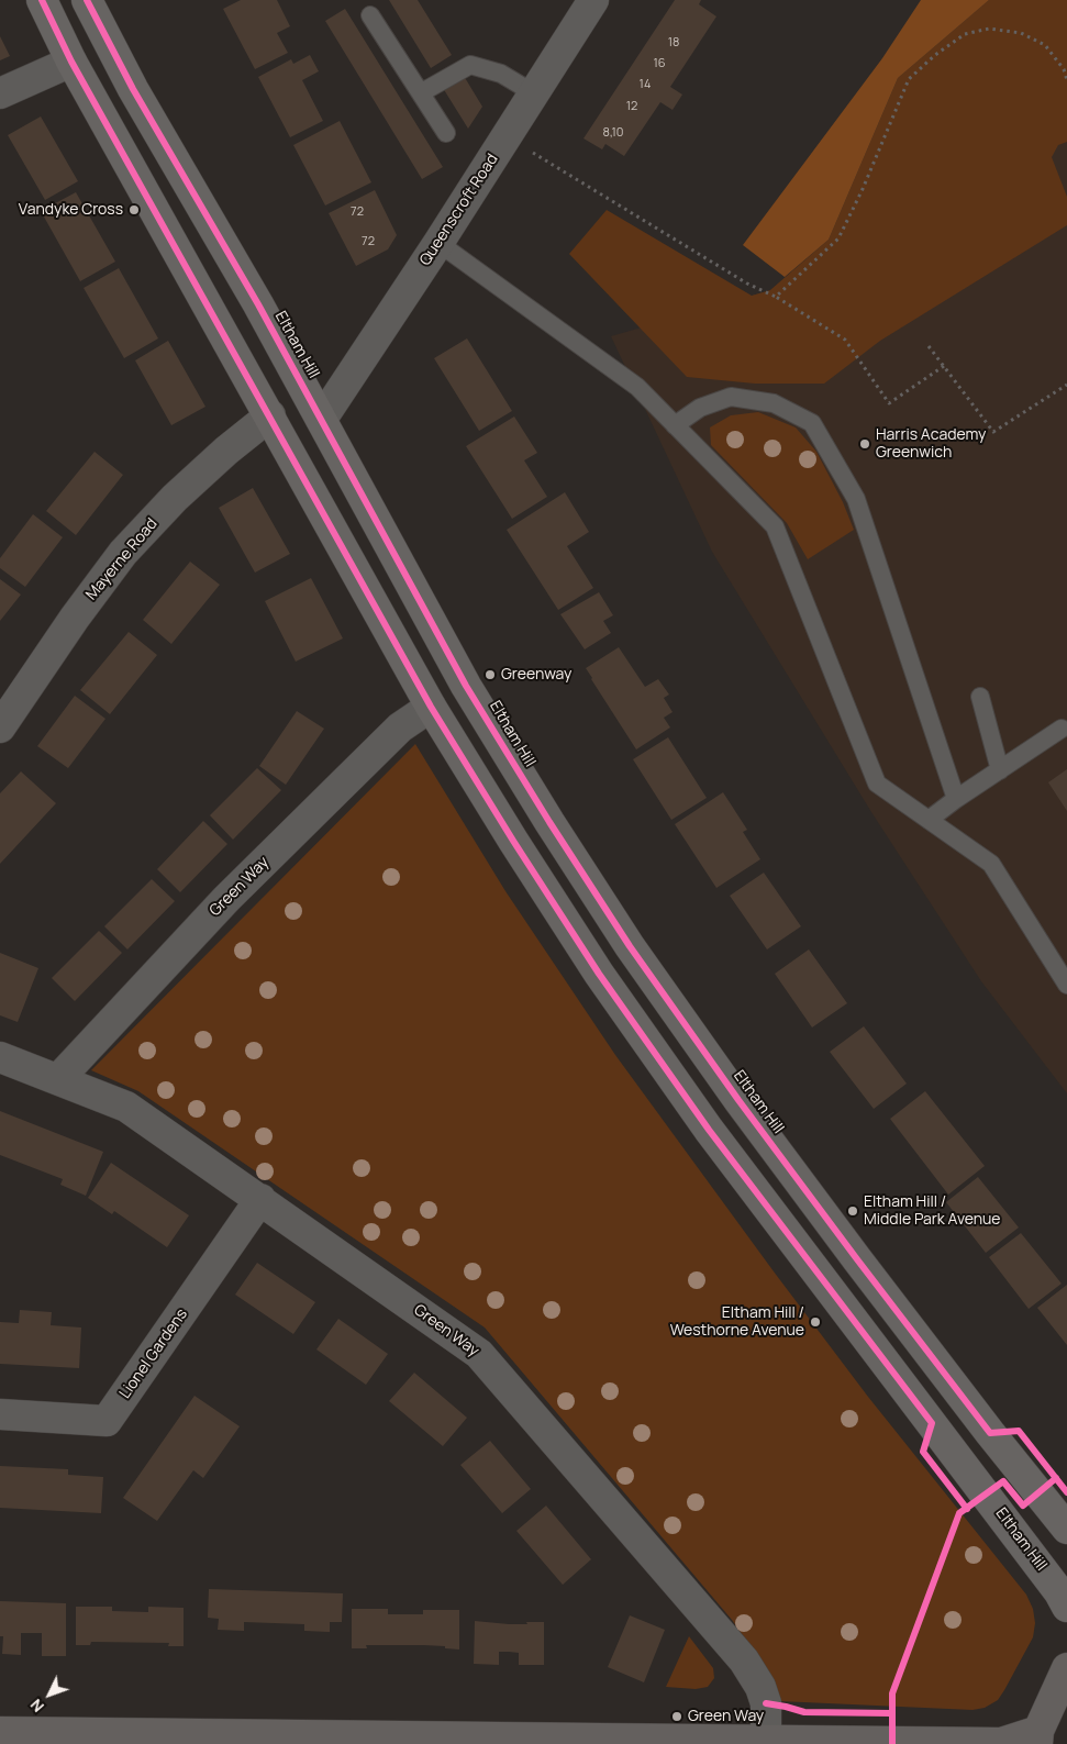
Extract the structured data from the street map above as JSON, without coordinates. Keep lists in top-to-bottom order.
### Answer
{
  "streets": {
    "main road": ["Eltham Hill"],
    "street": [
      "Queenscroft Road",
      "Mayerne Road",
      "Green Way",
      "Lionel Gardens"
    ]
  },
  "crossings": [
    ["Queenscroft Road", "Eltham Hill"],
    ["Eltham Hill", "Mayerne Road"],
    ["Eltham Hill", "Green Way"],
    ["Green Way", "Lionel Gardens"]
  ],
  "places": [
    "Vandyke Cross",
    "Harris Academy Greenwich",
    "Greenway",
    "Eltham Hill / Middle Park Avenue",
    "Eltham Hill / Westhorne Avenue",
    "Green Way"
  ],
  "house_numbers": [
    "18",
    "16",
    "14",
    "12",
    "8,10",
    "72",
    "72"
  ],
  "north": "bottom left"
}
